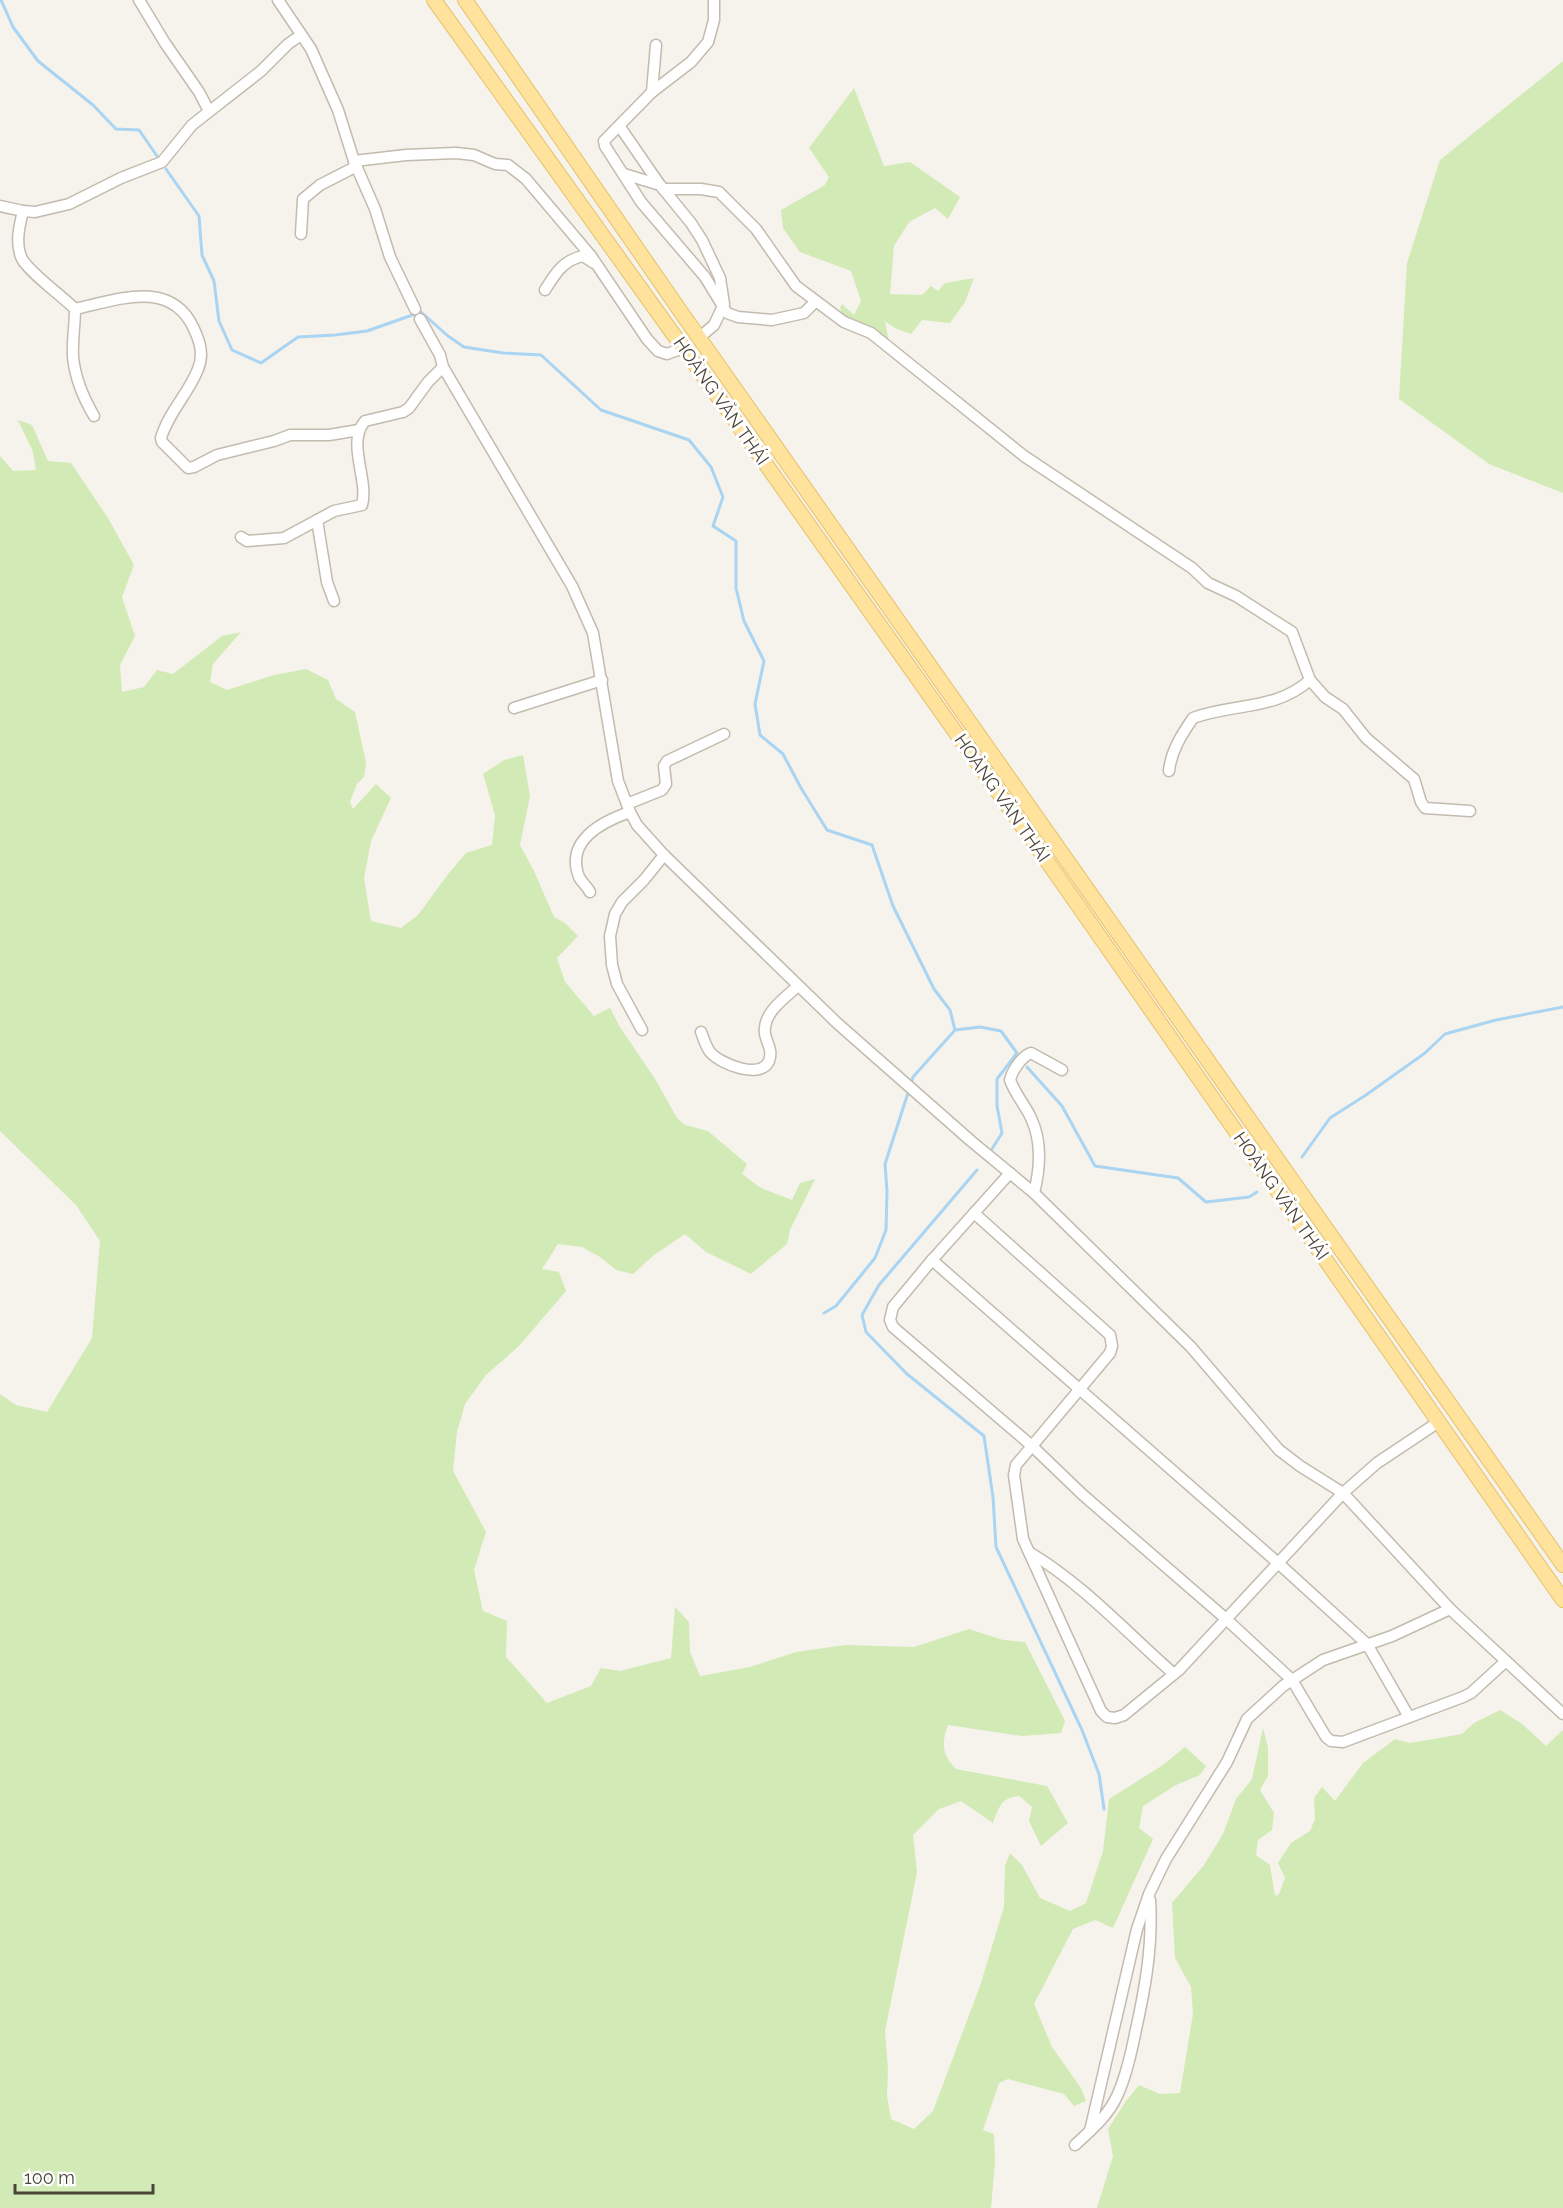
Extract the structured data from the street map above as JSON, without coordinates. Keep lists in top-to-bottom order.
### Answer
{
  "streets": {
    "main road": ["HOÀNG VĂN THÁI"]
  },
  "scale_bar": "100 m"
}
